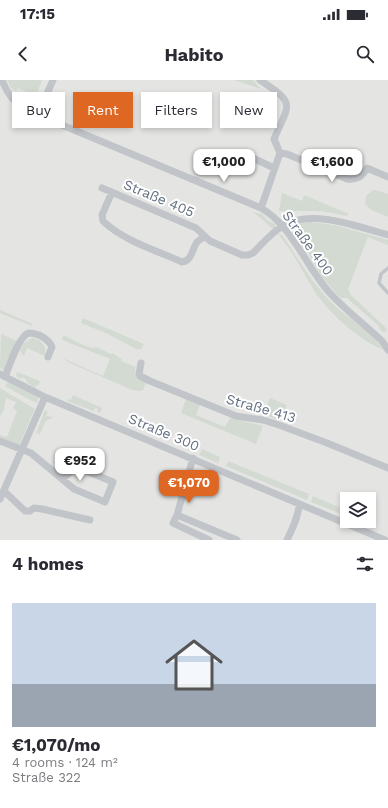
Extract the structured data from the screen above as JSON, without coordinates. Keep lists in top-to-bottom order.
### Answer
{
  "streets": {
    "street": [
      "Straße 405",
      "Straße 400",
      "Straße 413",
      "Straße 300"
    ]
  },
  "crossings": [
    ["Straße 405", "Straße 400"]
  ],
  "page": {
    "status": "17:15",
    "header": "Habito",
    "chip": [
      "Buy",
      "Rent",
      "Filters",
      "New"
    ],
    "price": [
      "€1,000",
      "€1,600",
      "€952",
      "€1,070"
    ],
    "heading": "4 homes",
    "list": [
      {
        "name": "€1,070/mo",
        "note": "4 rooms · 124 m² · Straße 322"
      }
    ]
  }
}
